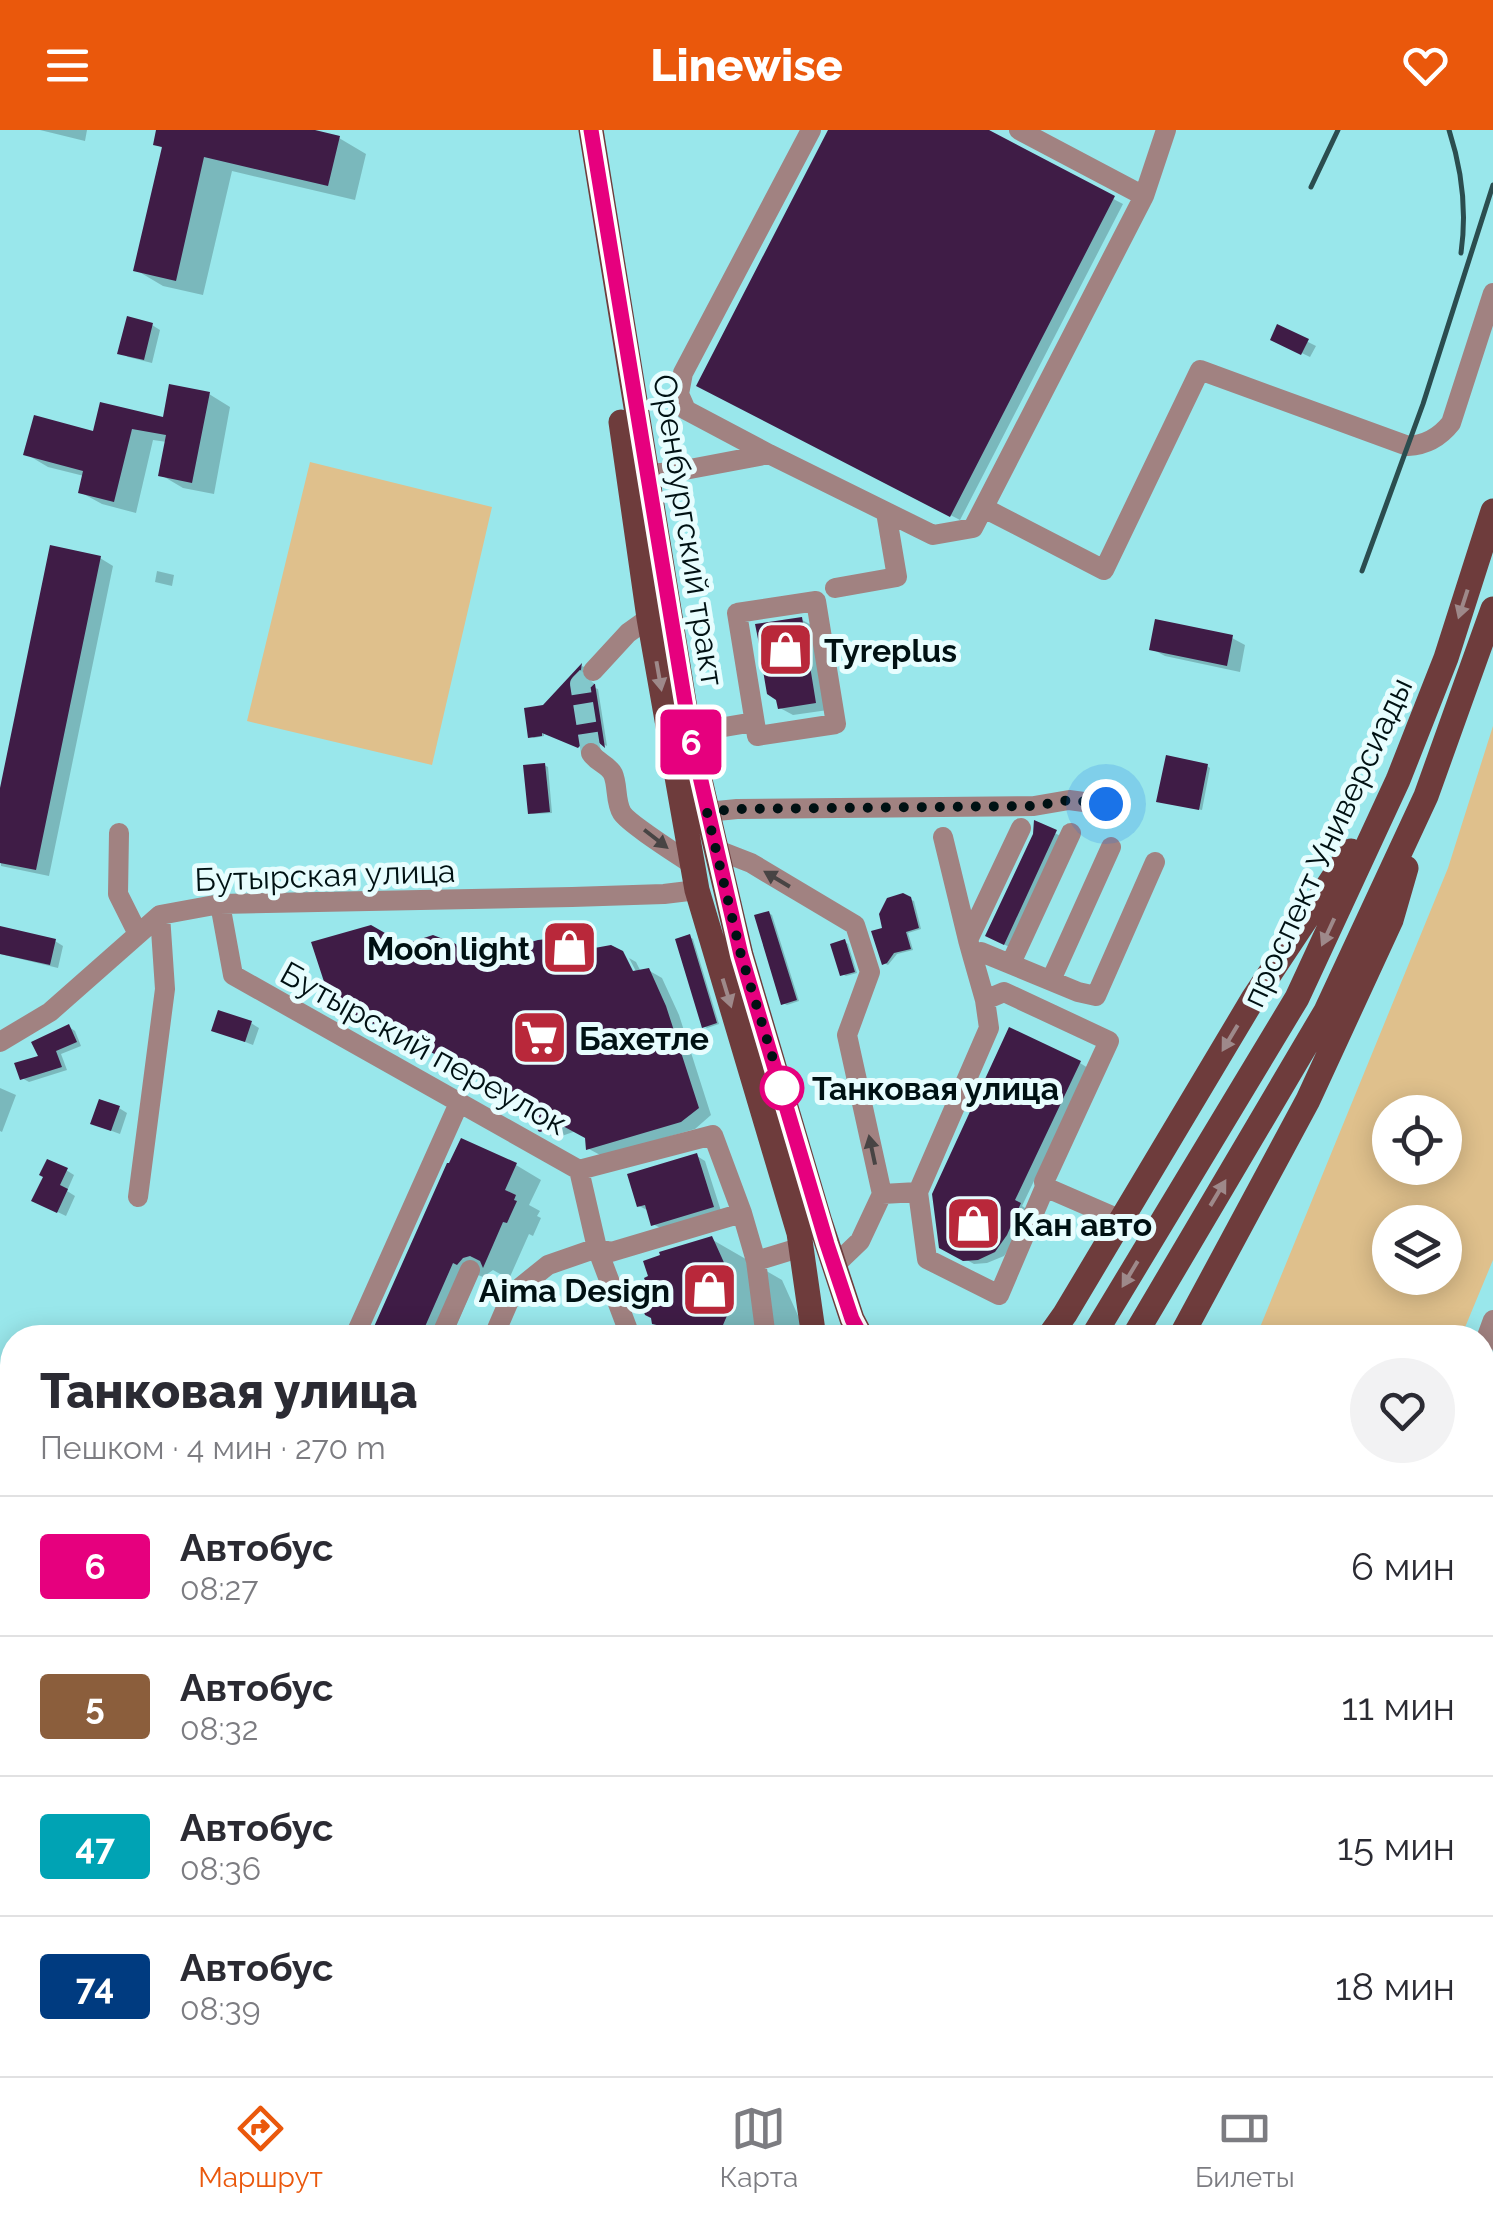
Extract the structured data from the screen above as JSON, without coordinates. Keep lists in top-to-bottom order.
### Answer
{
  "streets": {
    "main road": ["Оренбургский тракт", "проспект Универсиады"],
    "street": ["Бутырская улица", "Бутырский переулок"]
  },
  "crossings": [
    ["Оренбургский тракт", "Бутырская улица"],
    ["Бутырская улица", "Бутырский переулок"]
  ],
  "places": {
    "shop": [
      "Tyreplus",
      "Moon light",
      "Кан авто",
      "Aima Design"
    ],
    "supermarket": ["Бахетле"],
    "other": ["Танковая улица"]
  },
  "lines": ["bus line 6"],
  "page": {
    "header": "Linewise",
    "on_map": "6",
    "heading": ["Танковая улица", "Пешком · 4 мин · 270 m"],
    "list": [
      {
        "mark": "6",
        "name": "Автобус",
        "note": "08:27",
        "value": "6 мин"
      },
      {
        "mark": "5",
        "name": "Автобус",
        "note": "08:32",
        "value": "11 мин"
      },
      {
        "mark": "47",
        "name": "Автобус",
        "note": "08:36",
        "value": "15 мин"
      },
      {
        "mark": "74",
        "name": "Автобус",
        "note": "08:39",
        "value": "18 мин"
      }
    ],
    "tabs": ["Маршрут", "Карта", "Билеты"]
  }
}
